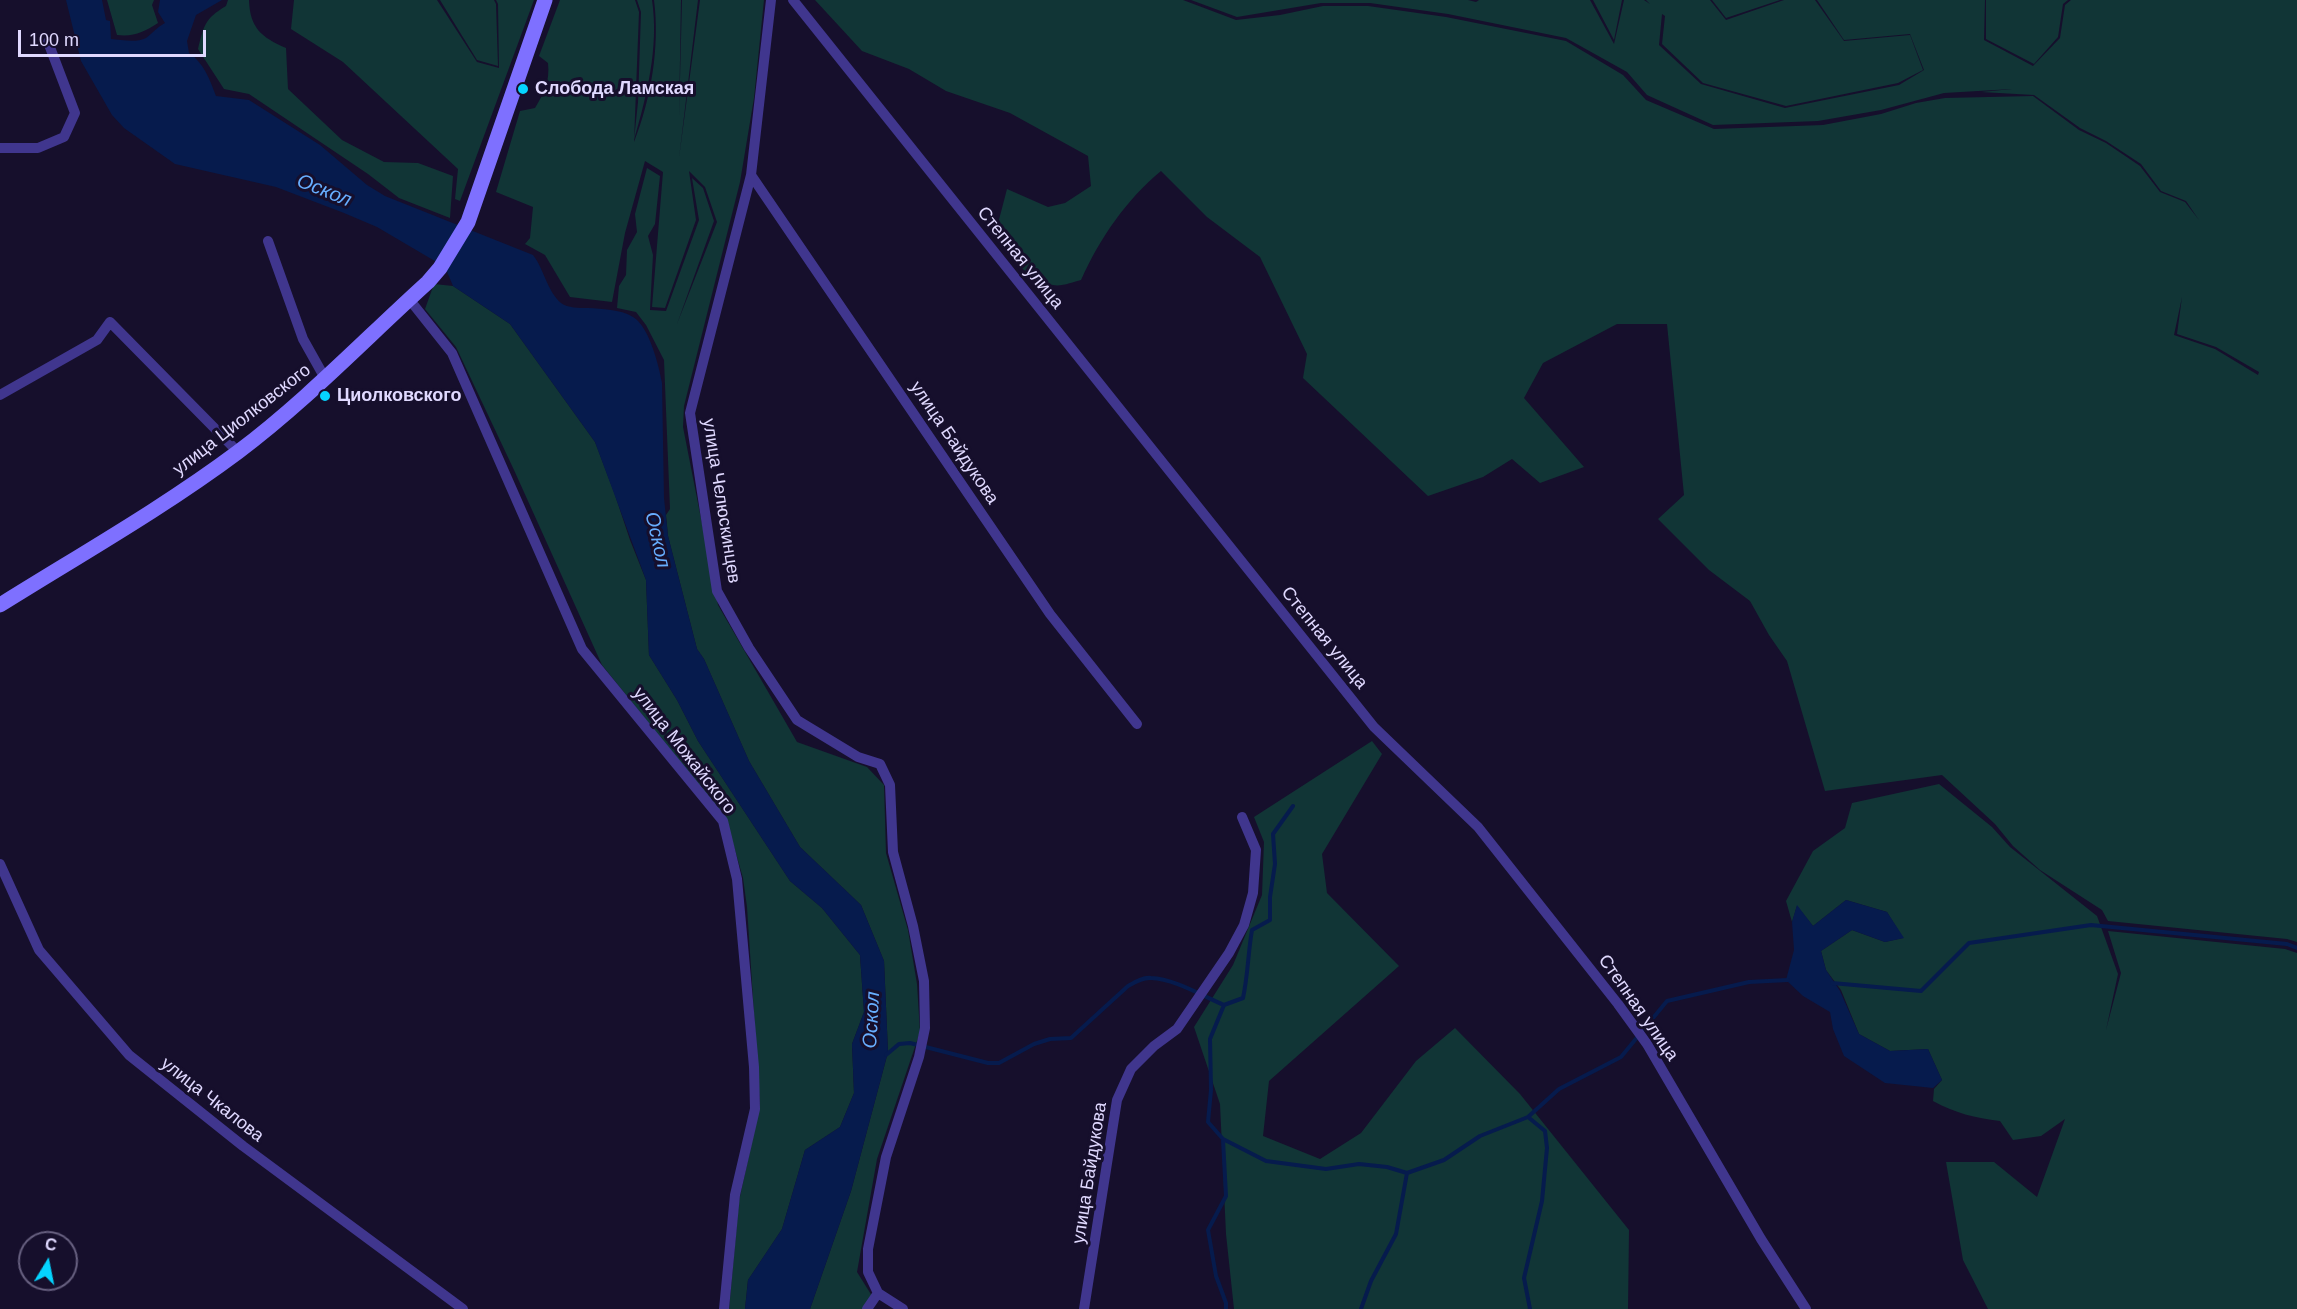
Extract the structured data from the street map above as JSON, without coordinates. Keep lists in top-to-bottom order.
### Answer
{
  "streets": {
    "main road": ["улица Циолковского"],
    "street": [
      "Степная улица",
      "улица Байдукова",
      "улица Челюскинцев",
      "улица Можайского",
      "улица Чкалова"
    ]
  },
  "crossings": [
    ["улица Циолковского", "улица Можайского"],
    ["улица Байдукова", "улица Челюскинцев"]
  ],
  "water": ["Оскол"],
  "places": ["Слобода Ламская", "Циолковского"],
  "scale_bar": "100 m",
  "north": "top"
}
